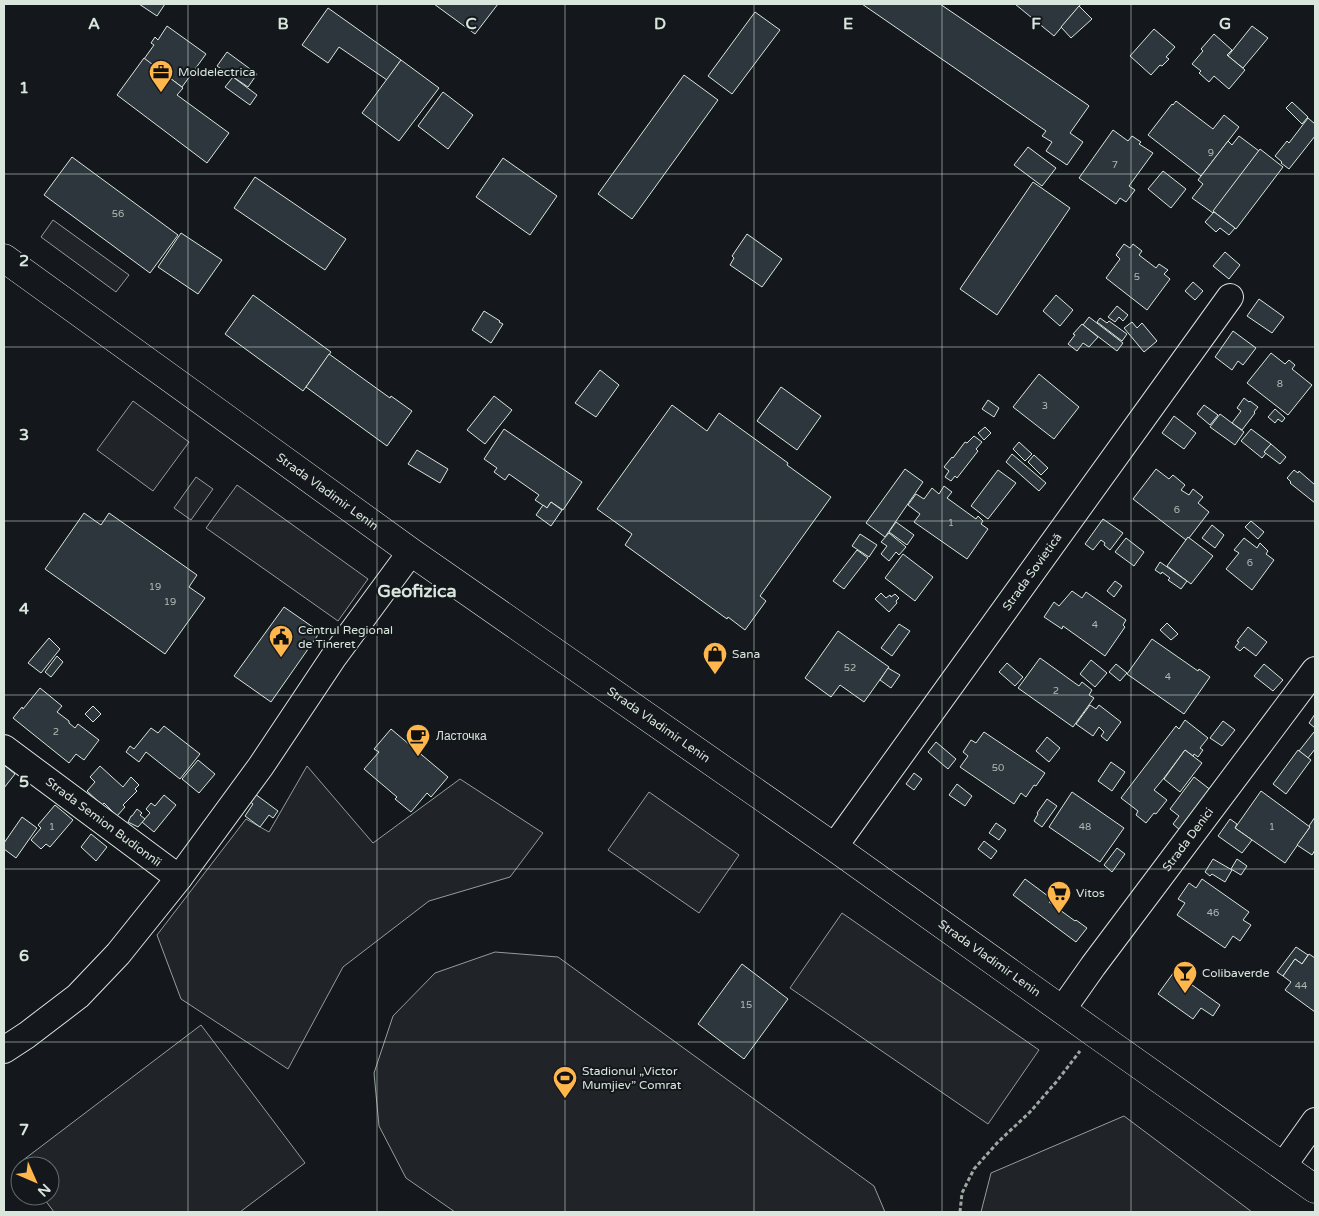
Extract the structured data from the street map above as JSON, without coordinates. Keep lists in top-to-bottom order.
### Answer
{
  "streets": {
    "main road": ["Strada Vladimir Lenin"],
    "street": ["Strada Sovietică", "Strada Semion Budionnîi", "Strada Denici"]
  },
  "crossings": [
    ["Strada Vladimir Lenin", "Strada Sovietică"],
    ["Strada Vladimir Lenin", "Strada Denici"]
  ],
  "districts": ["Geofizica"],
  "places": {
    "office": ["Moldelectrica"],
    "public building": ["Centrul Regional de Tineret"],
    "shop": ["Sana"],
    "cafe": ["Ласточка"],
    "supermarket": ["Vitos"],
    "bar": ["Colibaverde"],
    "sports": ["Stadionul „Victor Mumjiev” Comrat"]
  },
  "house_numbers": [
    "9",
    "7",
    "56",
    "5",
    "8",
    "3",
    "6",
    "1",
    "6",
    "19",
    "19",
    "4",
    "52",
    "4",
    "2",
    "2",
    "50",
    "1",
    "48",
    "1",
    "46",
    "44",
    "15"
  ],
  "north": "bottom right",
  "grid": {
    "columns": [
      "A",
      "B",
      "C",
      "D",
      "E",
      "F",
      "G"
    ],
    "rows": [
      "1",
      "2",
      "3",
      "4",
      "5",
      "6",
      "7"
    ]
  }
}
